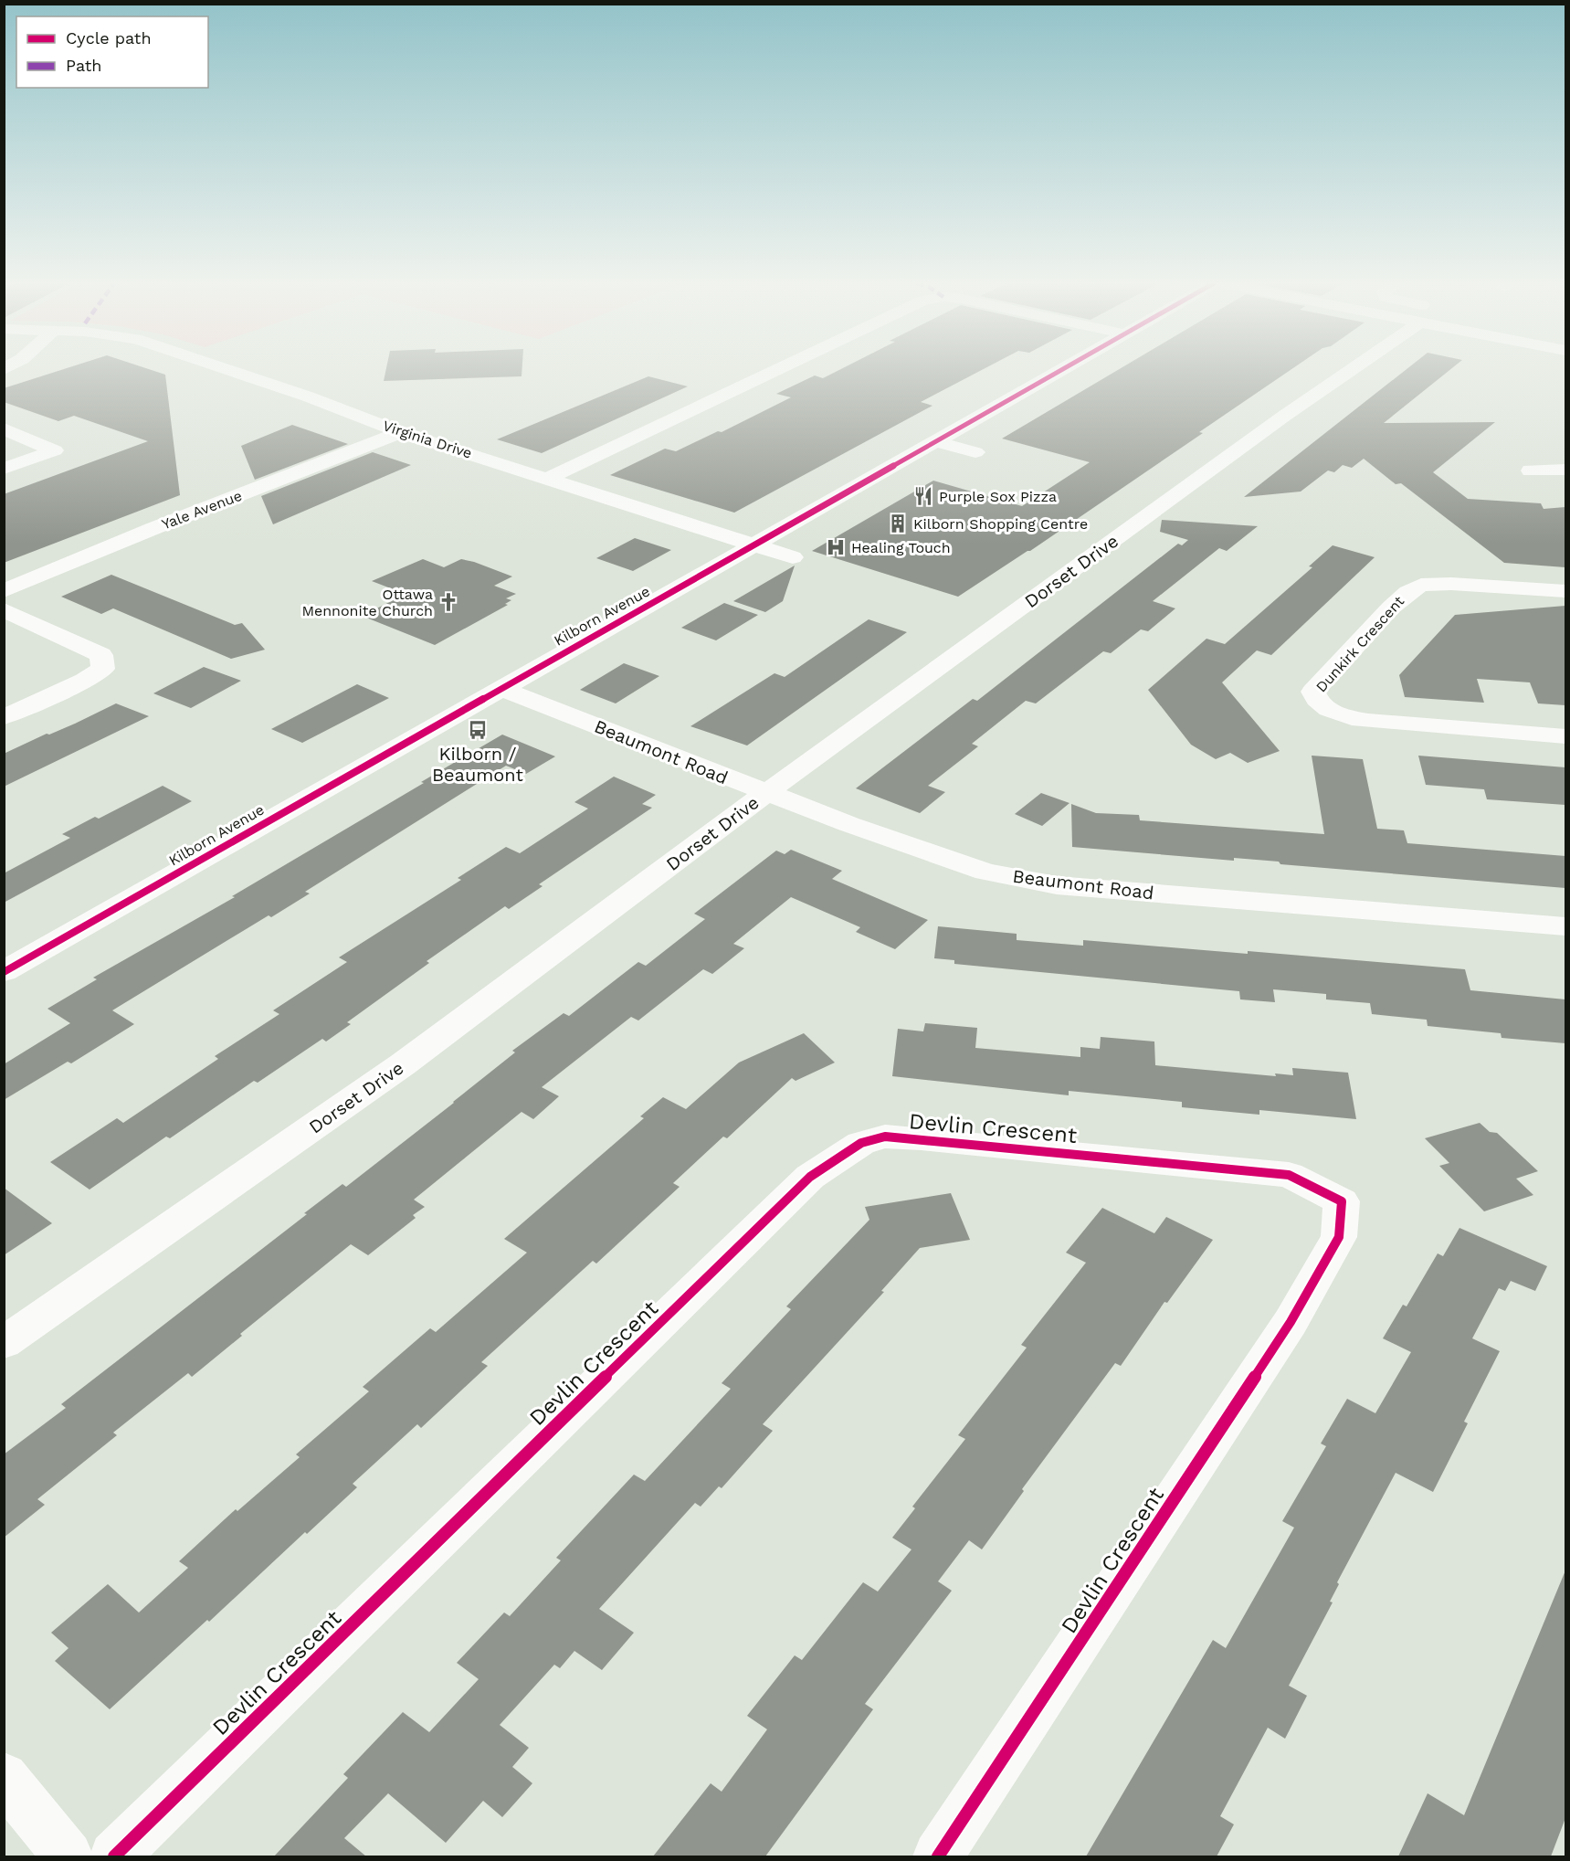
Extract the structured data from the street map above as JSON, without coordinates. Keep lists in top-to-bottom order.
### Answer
{
  "streets": {
    "street": [
      "Virginia Drive",
      "Yale Avenue",
      "Dorset Drive",
      "Kilborn Avenue",
      "Dunkirk Crescent",
      "Beaumont Road",
      "Devlin Crescent"
    ]
  },
  "crossings": [
    ["Virginia Drive", "Yale Avenue"],
    ["Virginia Drive", "Kilborn Avenue"],
    ["Dorset Drive", "Beaumont Road"],
    ["Kilborn Avenue", "Beaumont Road"]
  ],
  "places": {
    "restaurant": ["Purple Sox Pizza"],
    "building": ["Kilborn Shopping Centre"],
    "hospital": ["Healing Touch"],
    "church": ["Ottawa Mennonite Church"],
    "bus stop": ["Kilborn / Beaumont"]
  },
  "legend": ["Cycle path", "Path"]
}
